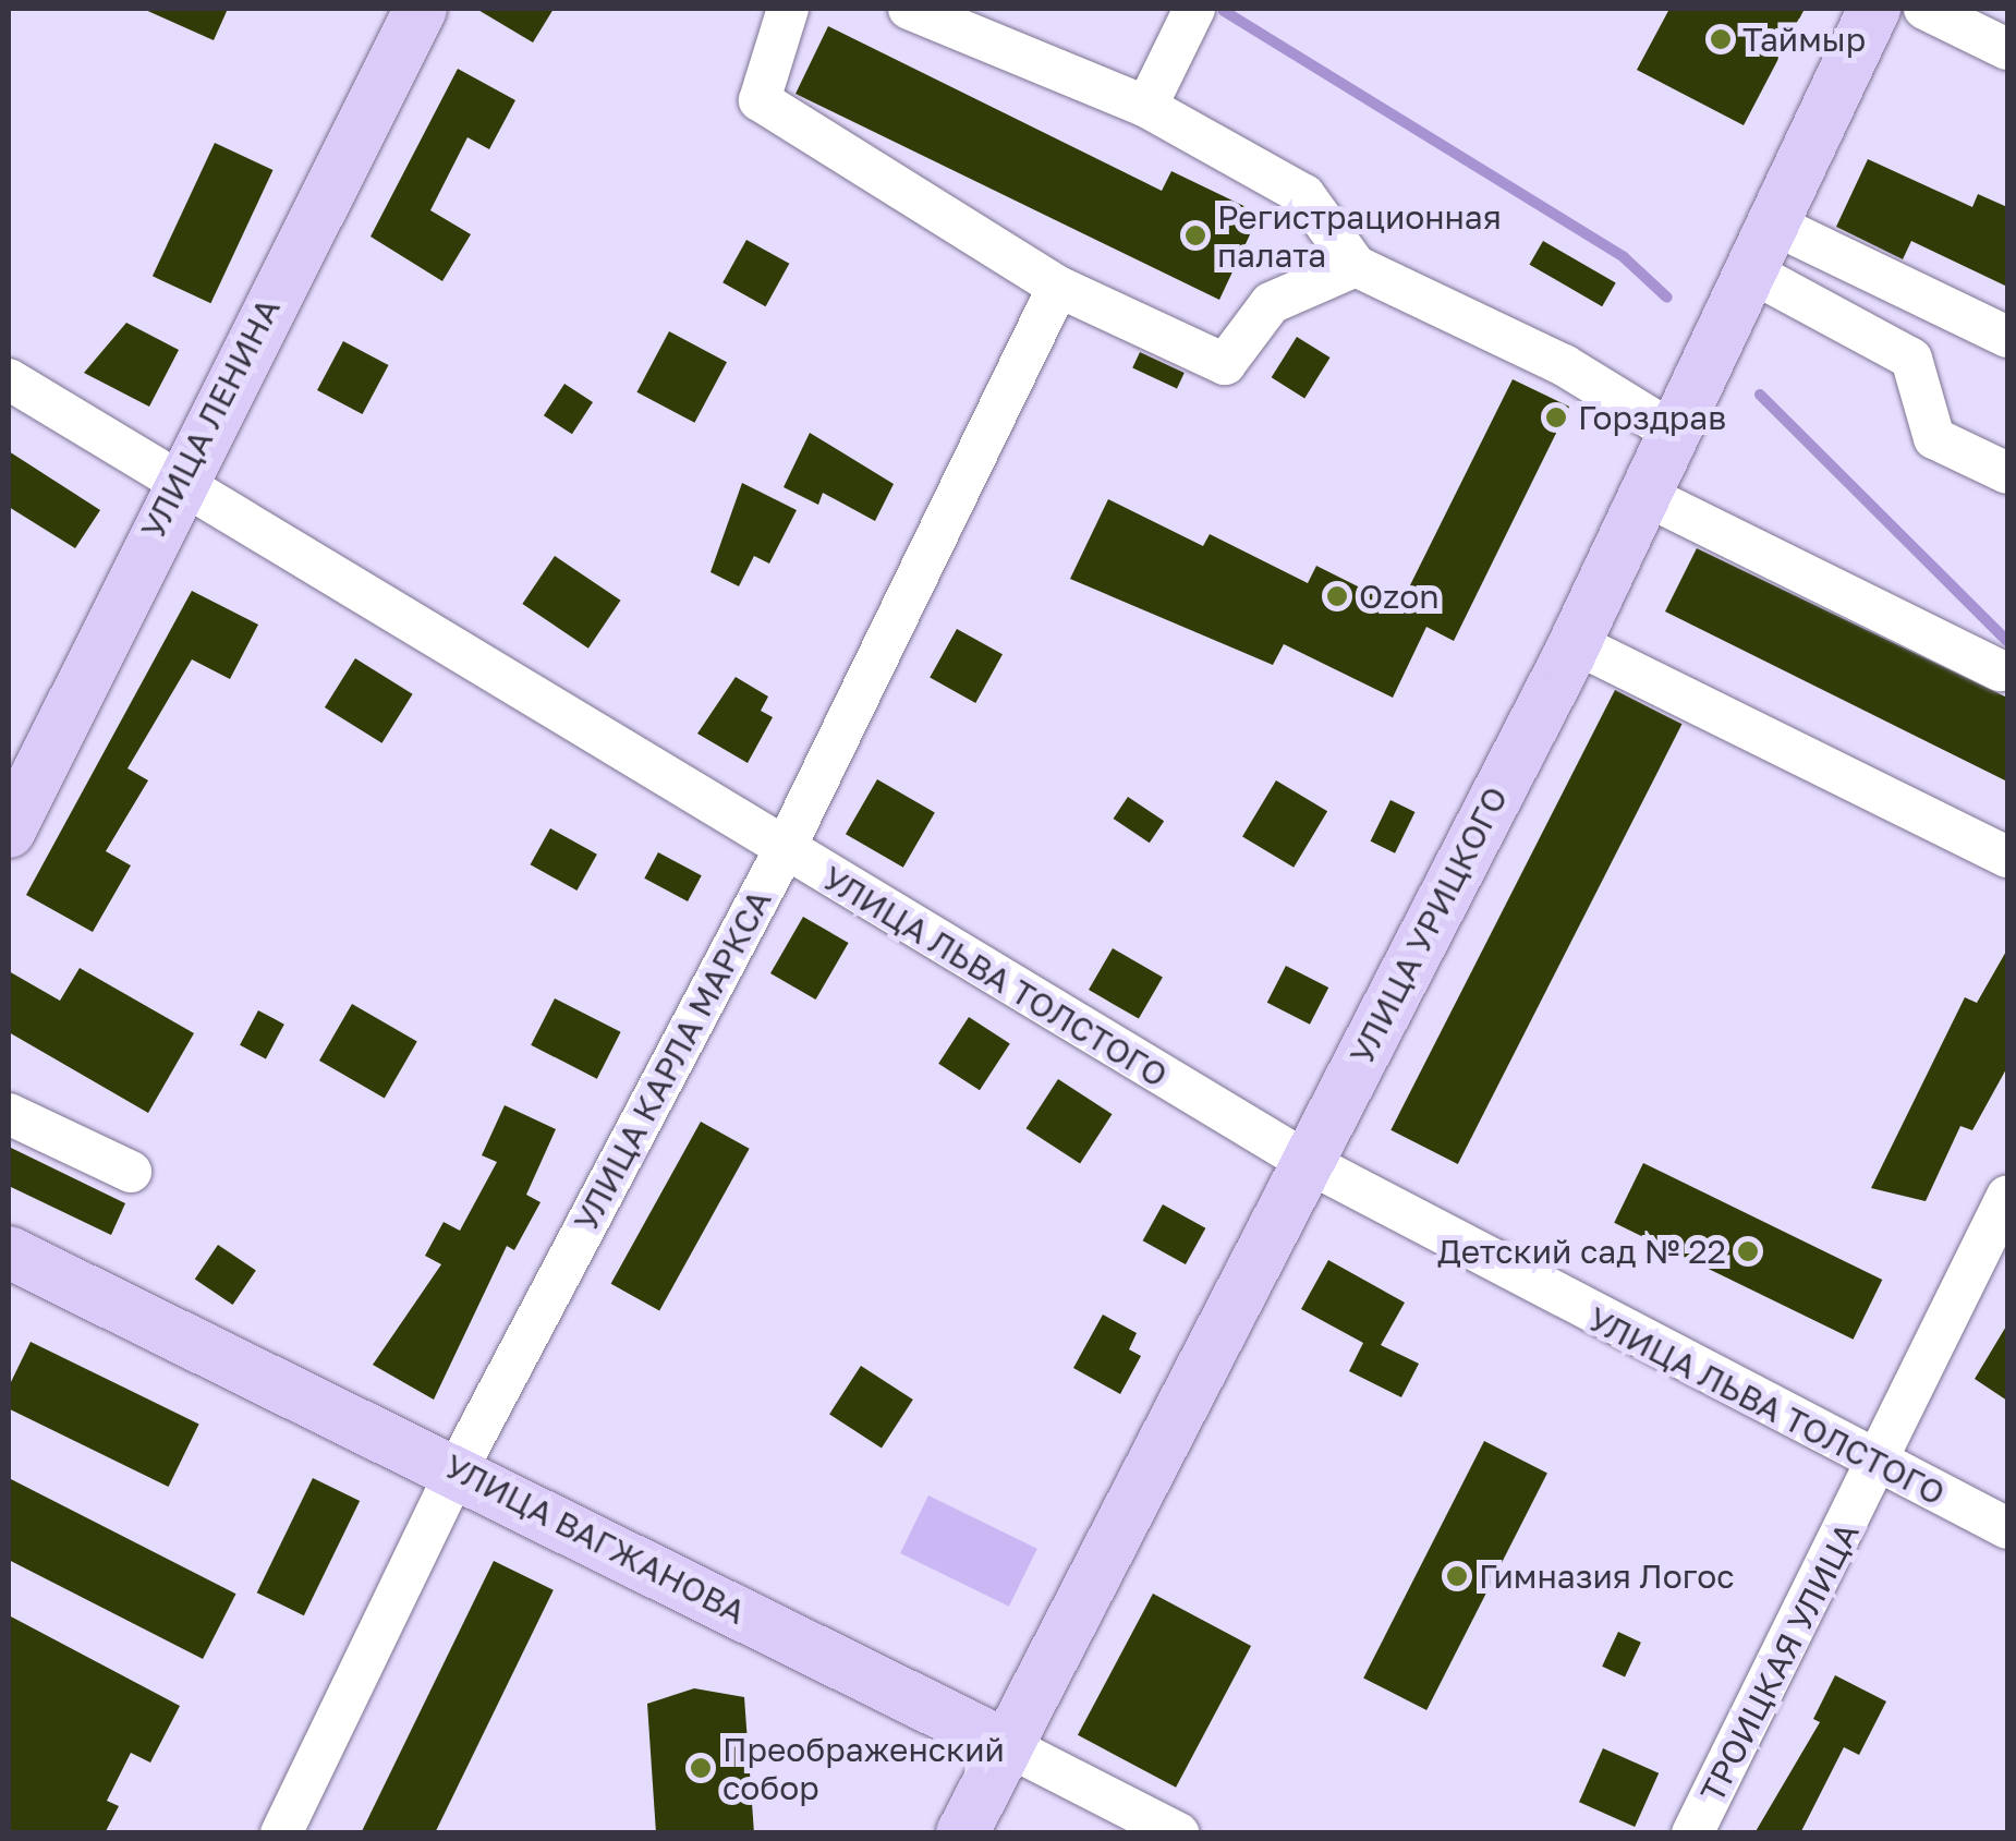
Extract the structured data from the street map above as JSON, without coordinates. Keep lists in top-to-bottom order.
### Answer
{
  "streets": {
    "main road": ["УЛИЦА ЛЕНИНА", "УЛИЦА УРИЦКОГО", "УЛИЦА ВАГЖАНОВА"],
    "street": ["УЛИЦА ЛЬВА ТОЛСТОГО", "УЛИЦА КАРЛА МАРКСА", "ТРОИЦКАЯ УЛИЦА"]
  },
  "crossings": [
    ["УЛИЦА ЛЕНИНА", "УЛИЦА ЛЬВА ТОЛСТОГО"],
    ["УЛИЦА УРИЦКОГО", "УЛИЦА ЛЬВА ТОЛСТОГО"],
    ["УЛИЦА УРИЦКОГО", "УЛИЦА ВАГЖАНОВА"],
    ["УЛИЦА ЛЬВА ТОЛСТОГО", "УЛИЦА КАРЛА МАРКСА"],
    ["УЛИЦА ЛЬВА ТОЛСТОГО", "ТРОИЦКАЯ УЛИЦА"],
    ["УЛИЦА КАРЛА МАРКСА", "УЛИЦА ВАГЖАНОВА"]
  ],
  "places": [
    "Таймыр",
    "Регистрационная палата",
    "Горздрав",
    "Ozon",
    "Детский сад № 22",
    "Гимназия Логос",
    "Преображенский собор"
  ]
}
